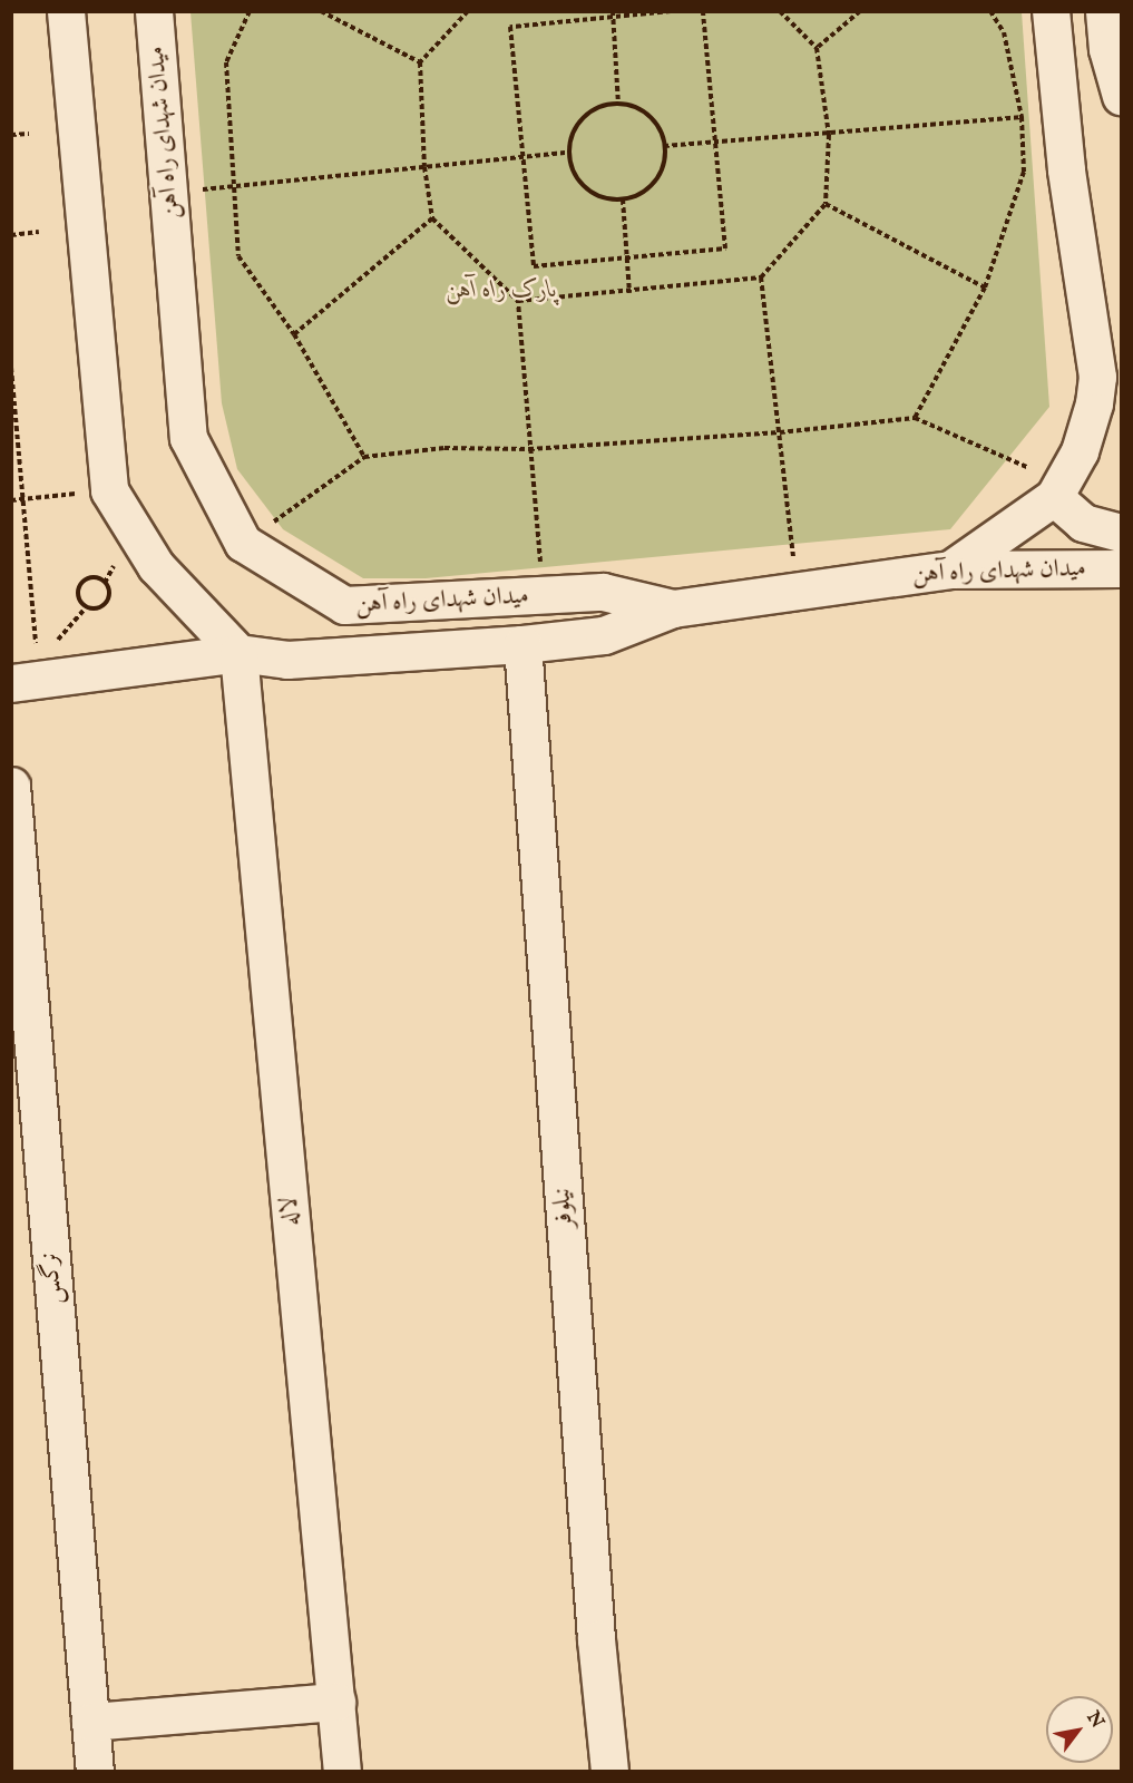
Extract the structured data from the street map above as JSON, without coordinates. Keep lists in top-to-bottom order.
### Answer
{
  "streets": {
    "street": [
      "میدان شهدای راه آهن",
      "نیلوفر",
      "لاله",
      "نرگس"
    ]
  },
  "parks": ["پارک راه آهن"],
  "north": "top right"
}
